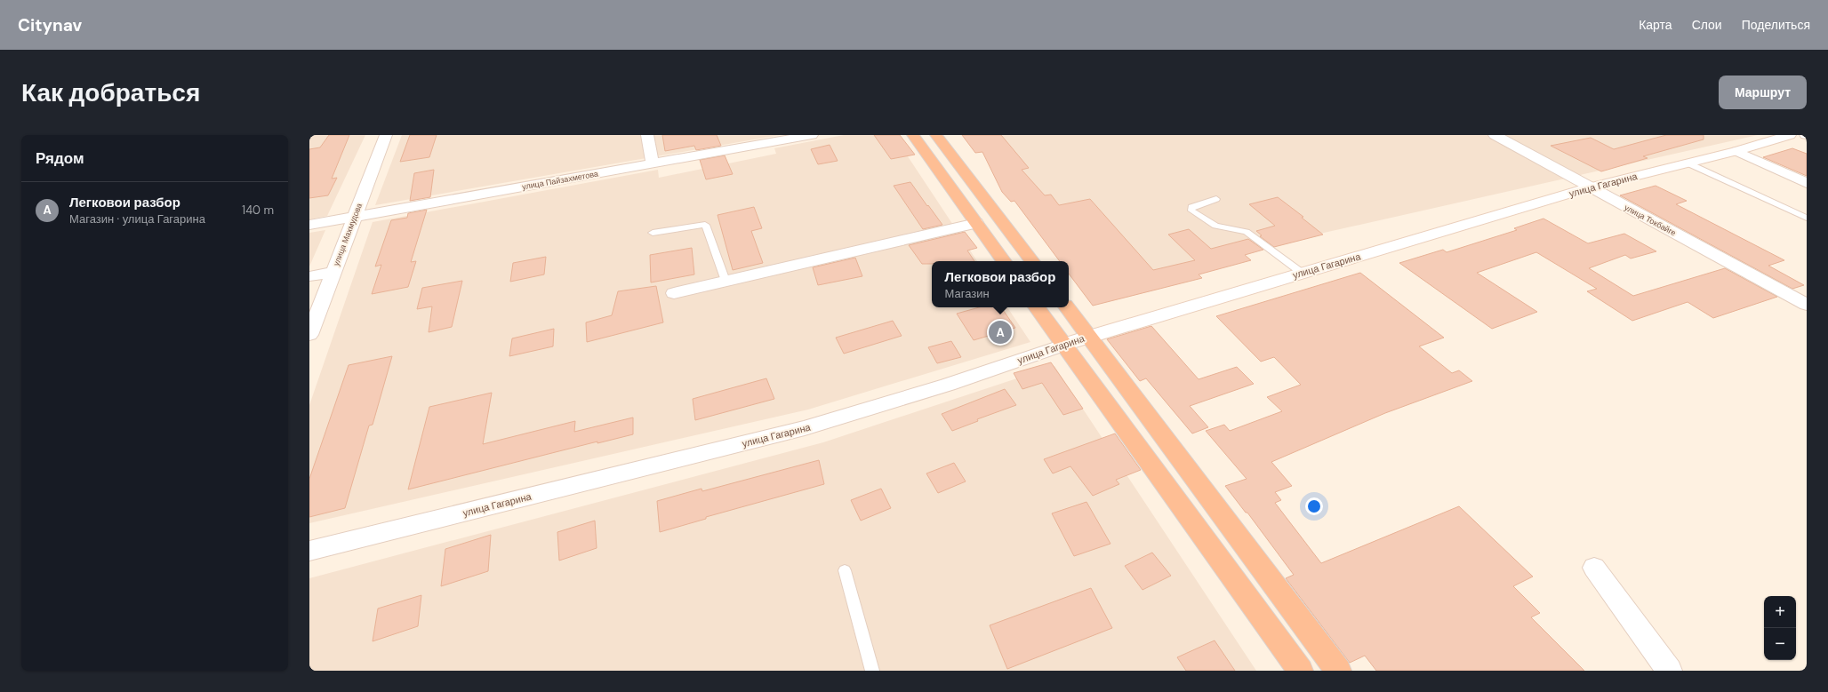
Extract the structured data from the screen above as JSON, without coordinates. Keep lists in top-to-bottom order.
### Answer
{
  "streets": {
    "street": [
      "улица Пайзахметова",
      "улица Гагарина",
      "улица Токбайге",
      "улица Махмудова"
    ]
  },
  "crossings": [
    ["улица Пайзахметова", "улица Махмудова"],
    ["улица Гагарина", "улица Токбайге"]
  ],
  "page": {
    "header": "Citynav",
    "nav": ["Карта", "Слои", "Поделиться"],
    "buttons": "Маршрут",
    "title": "Как добраться",
    "heading": "Рядом",
    "list": [
      {
        "mark": "A",
        "name": "Легковои разбор",
        "note": "Магазин · улица Гагарина",
        "value": "140 m"
      }
    ],
    "popup": ["Легковои разбор", "Магазин"],
    "pins": "A",
    "map_buttons": ["+", "−"]
  }
}
